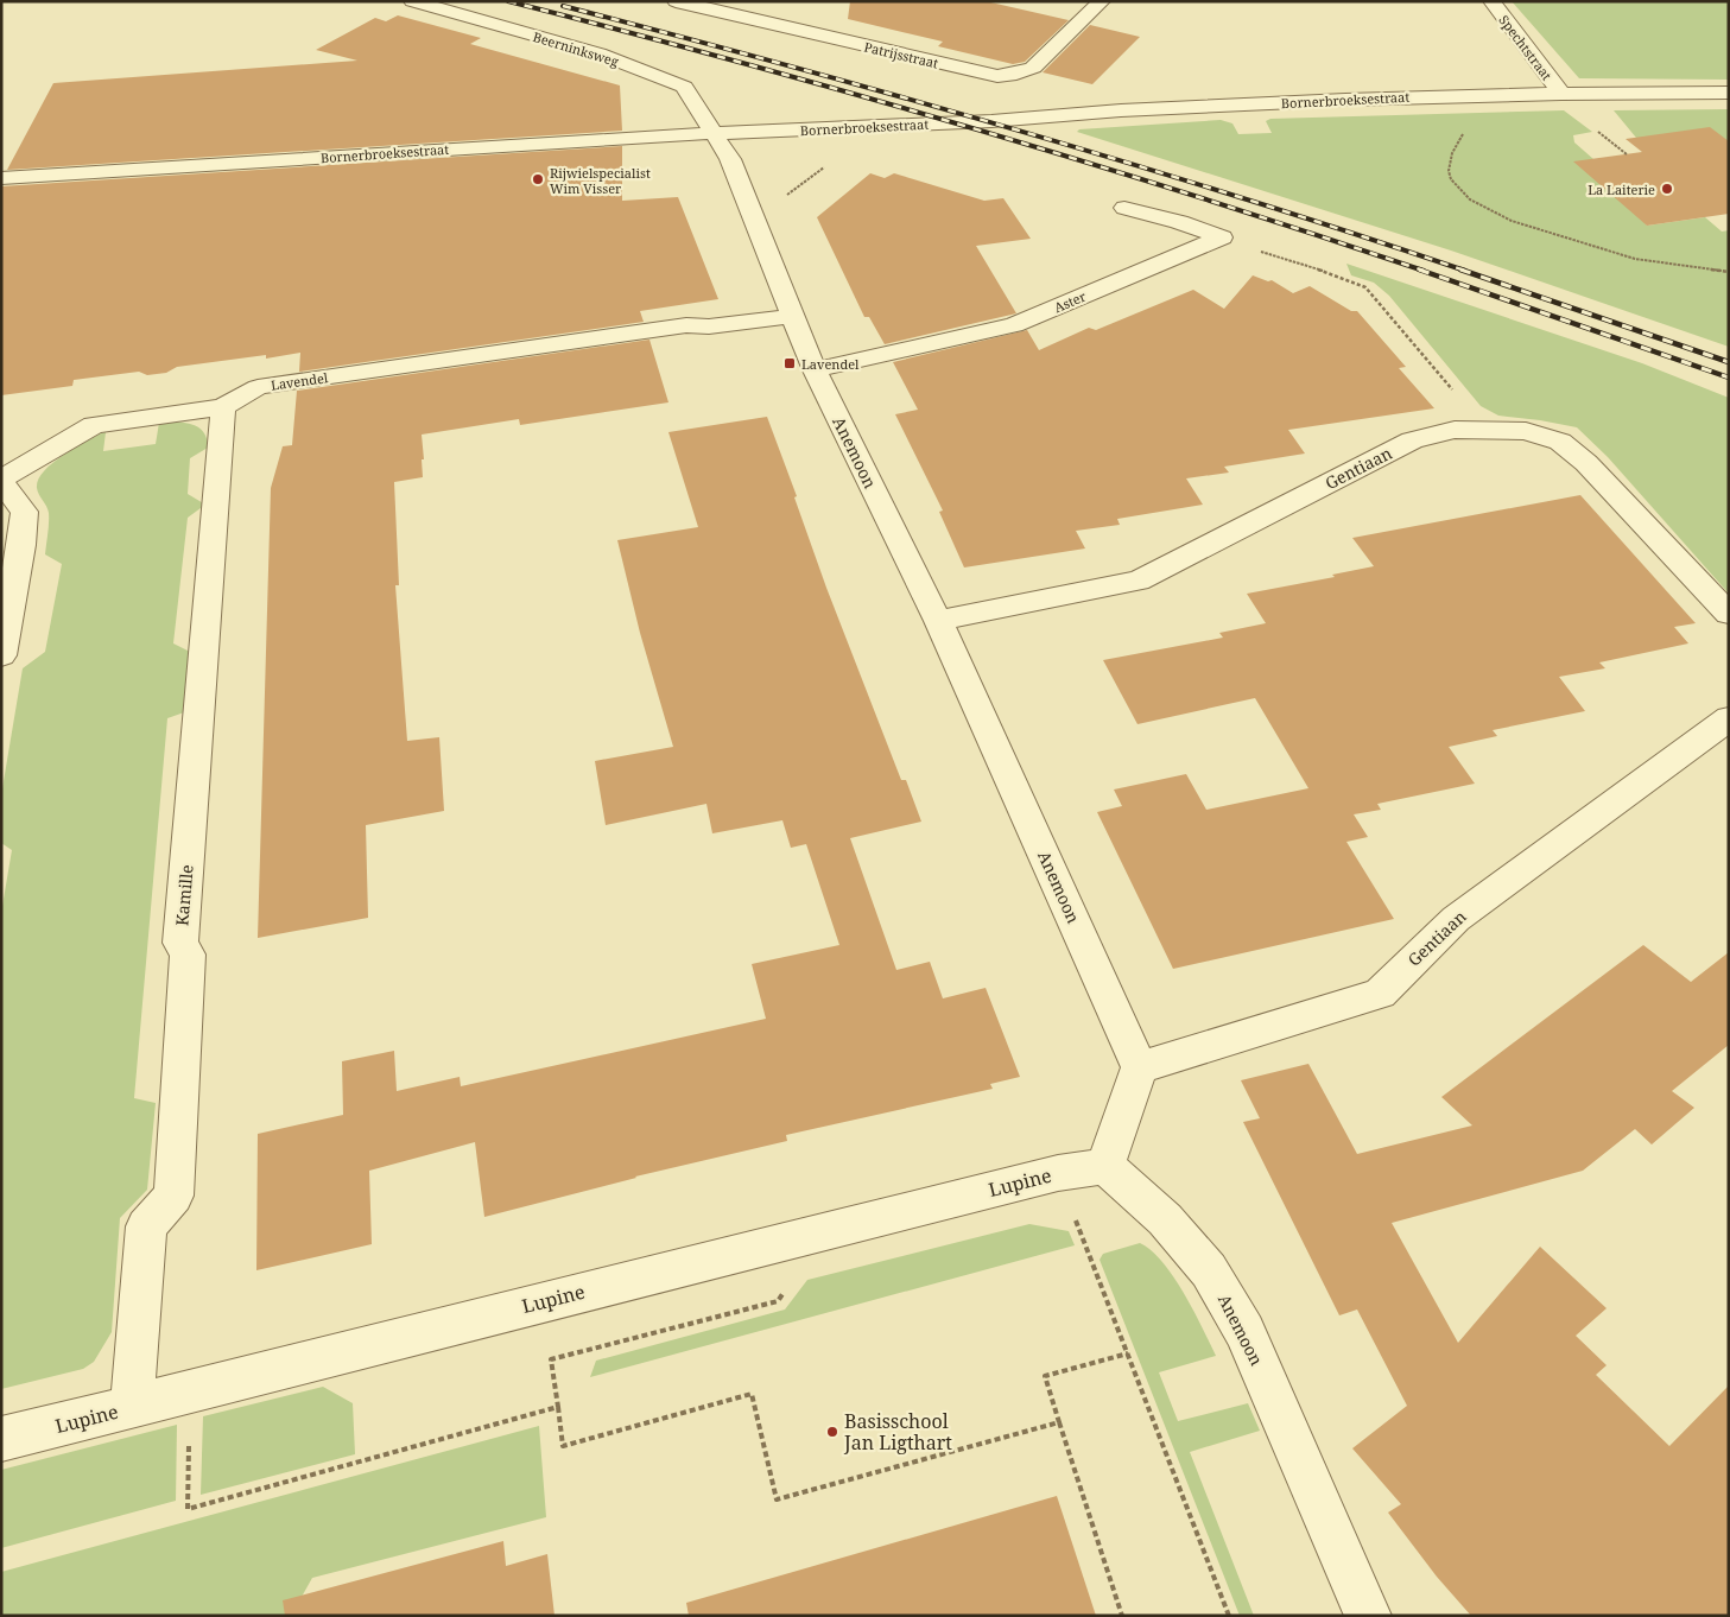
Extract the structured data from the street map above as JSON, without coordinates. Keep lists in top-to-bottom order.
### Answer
{
  "streets": {
    "street": [
      "Spechtstraat",
      "Beerninksweg",
      "Patrijsstraat",
      "Bornerbroeksestraat",
      "Aster",
      "Lavendel",
      "Anemoon",
      "Gentiaan",
      "Kamille",
      "Lupine"
    ]
  },
  "crossings": [
    ["Spechtstraat", "Bornerbroeksestraat"],
    ["Beerninksweg", "Bornerbroeksestraat"],
    ["Beerninksweg", "Anemoon"],
    ["Bornerbroeksestraat", "Anemoon"],
    ["Aster", "Anemoon"],
    ["Lavendel", "Anemoon"],
    ["Lavendel", "Kamille"],
    ["Anemoon", "Gentiaan"],
    ["Anemoon", "Lupine"],
    ["Kamille", "Lupine"]
  ],
  "places": {
    "other": ["Rijwielspecialist Wim Visser", "La Laiterie", "Basisschool Jan Ligthart"],
    "transit": ["Lavendel"]
  }
}
